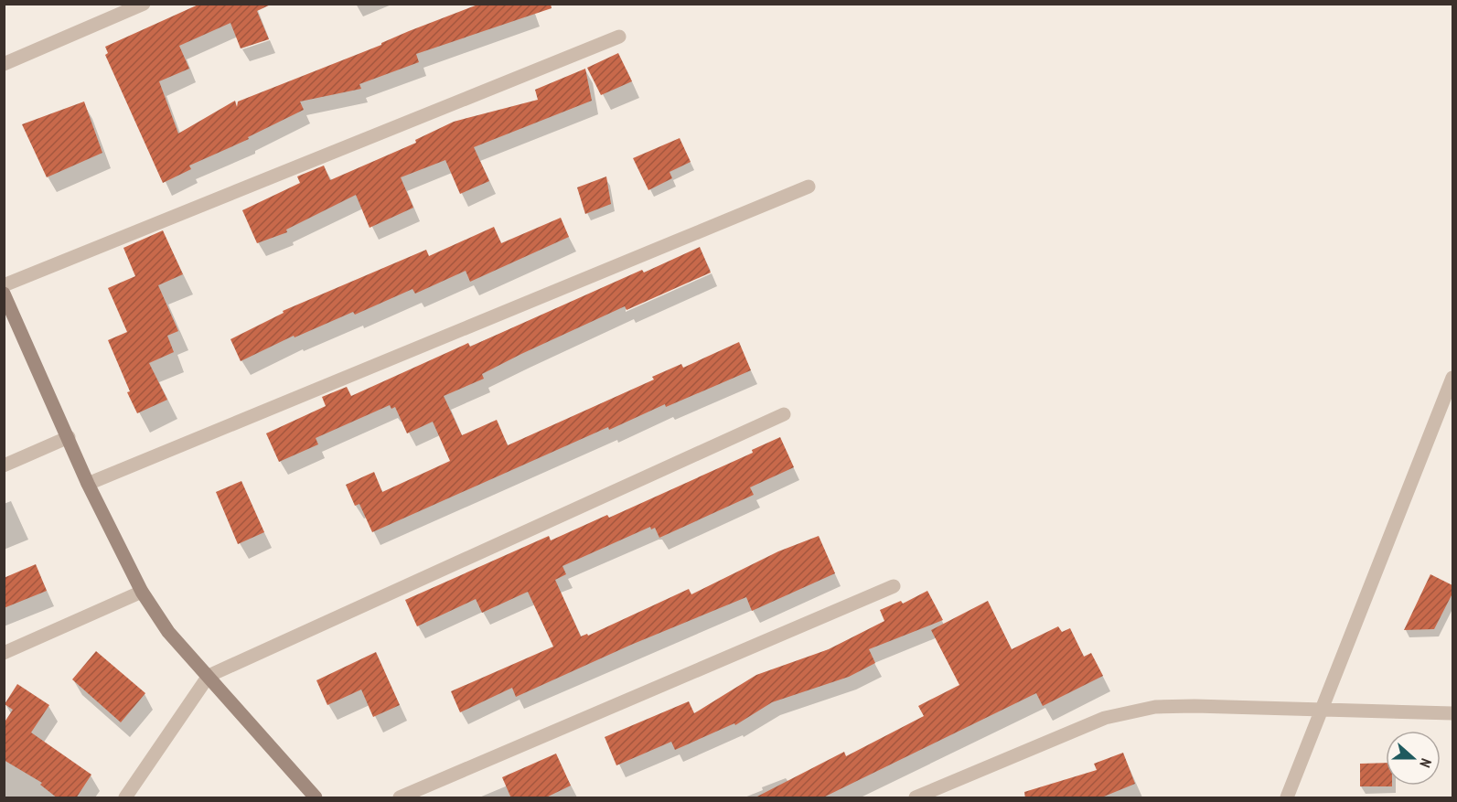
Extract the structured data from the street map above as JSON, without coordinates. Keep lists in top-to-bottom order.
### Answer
{
  "north": "right"
}
